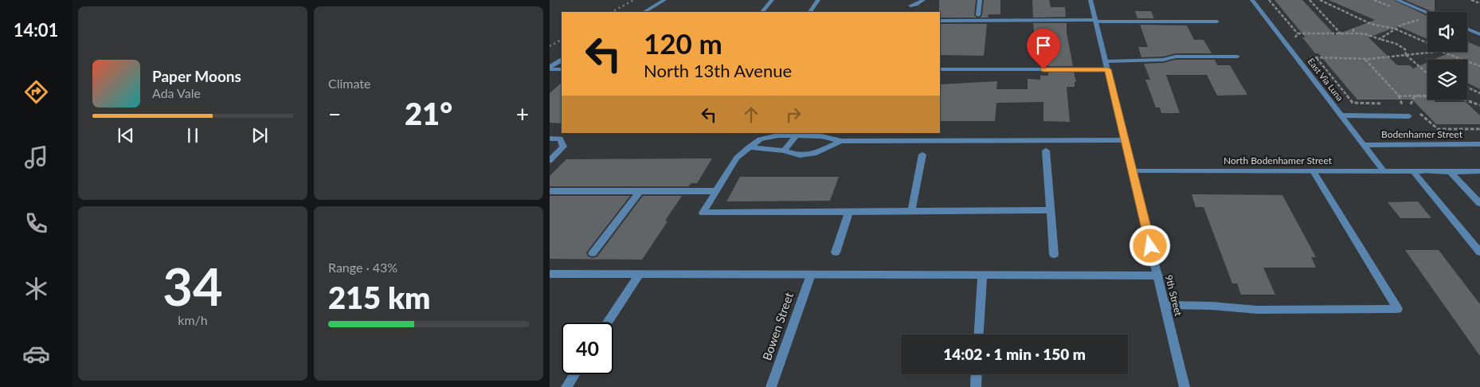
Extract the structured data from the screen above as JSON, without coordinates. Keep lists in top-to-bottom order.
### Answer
{
  "streets": {
    "street": [
      "East Via Luna",
      "Bodenhamer Street",
      "North Bodenhamer Street",
      "9th Street",
      "Bowen Street"
    ]
  },
  "crossings": [
    ["East Via Luna", "Bodenhamer Street"],
    ["East Via Luna", "North Bodenhamer Street"],
    ["North Bodenhamer Street", "9th Street"]
  ],
  "page": {
    "tabs": "14:01",
    "tile": [
      "Climate",
      ["34", "km/h"],
      ["Range · 43%", "215 km"]
    ],
    "turn": ["120 m", "North 13th Avenue"],
    "song": ["Paper Moons", "Ada Vale"],
    "heat": ["−", "21°", "+"],
    "limit": "40",
    "trip": "14:02 · 1 min · 150 m"
  }
}
